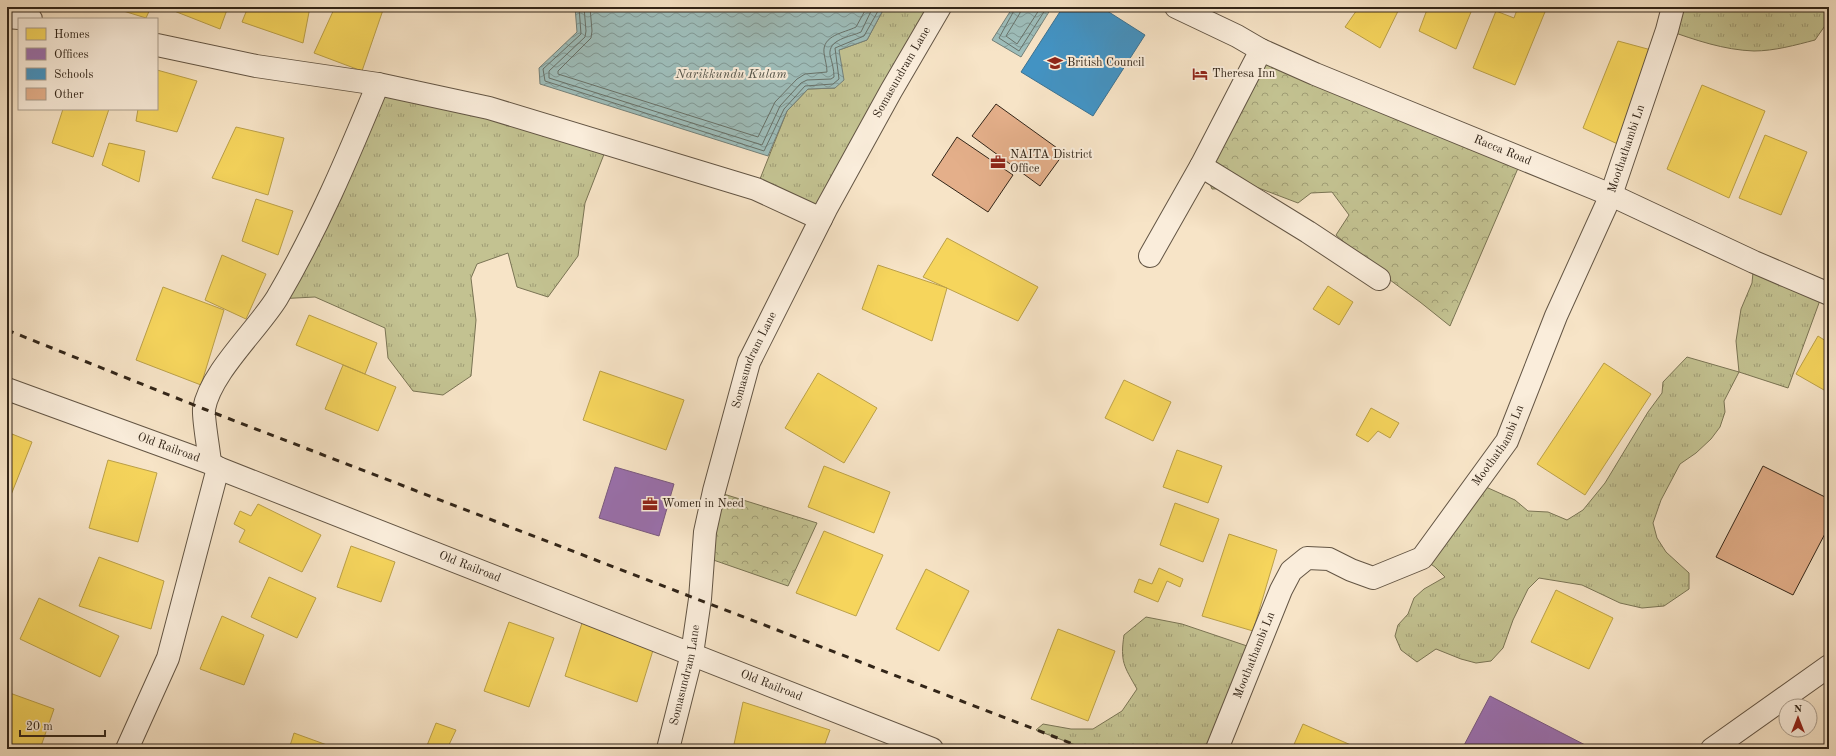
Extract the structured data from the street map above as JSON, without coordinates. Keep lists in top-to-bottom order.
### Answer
{
  "streets": {
    "street": [
      "Somasundram Lane",
      "Moothathambi Ln",
      "Racca Road",
      "Old Railroad"
    ]
  },
  "crossings": [
    ["Somasundram Lane", "Old Railroad"],
    ["Moothathambi Ln", "Racca Road"]
  ],
  "water": ["Narikkundu Kulam"],
  "places": {
    "school or university": ["British Council"],
    "hotel": ["Theresa Inn"],
    "office": ["NAITA District Office", "Women in Need"]
  },
  "legend": [
    "Homes",
    "Offices",
    "Schools",
    "Other"
  ],
  "scale_bar": "20 m",
  "north": "top"
}
